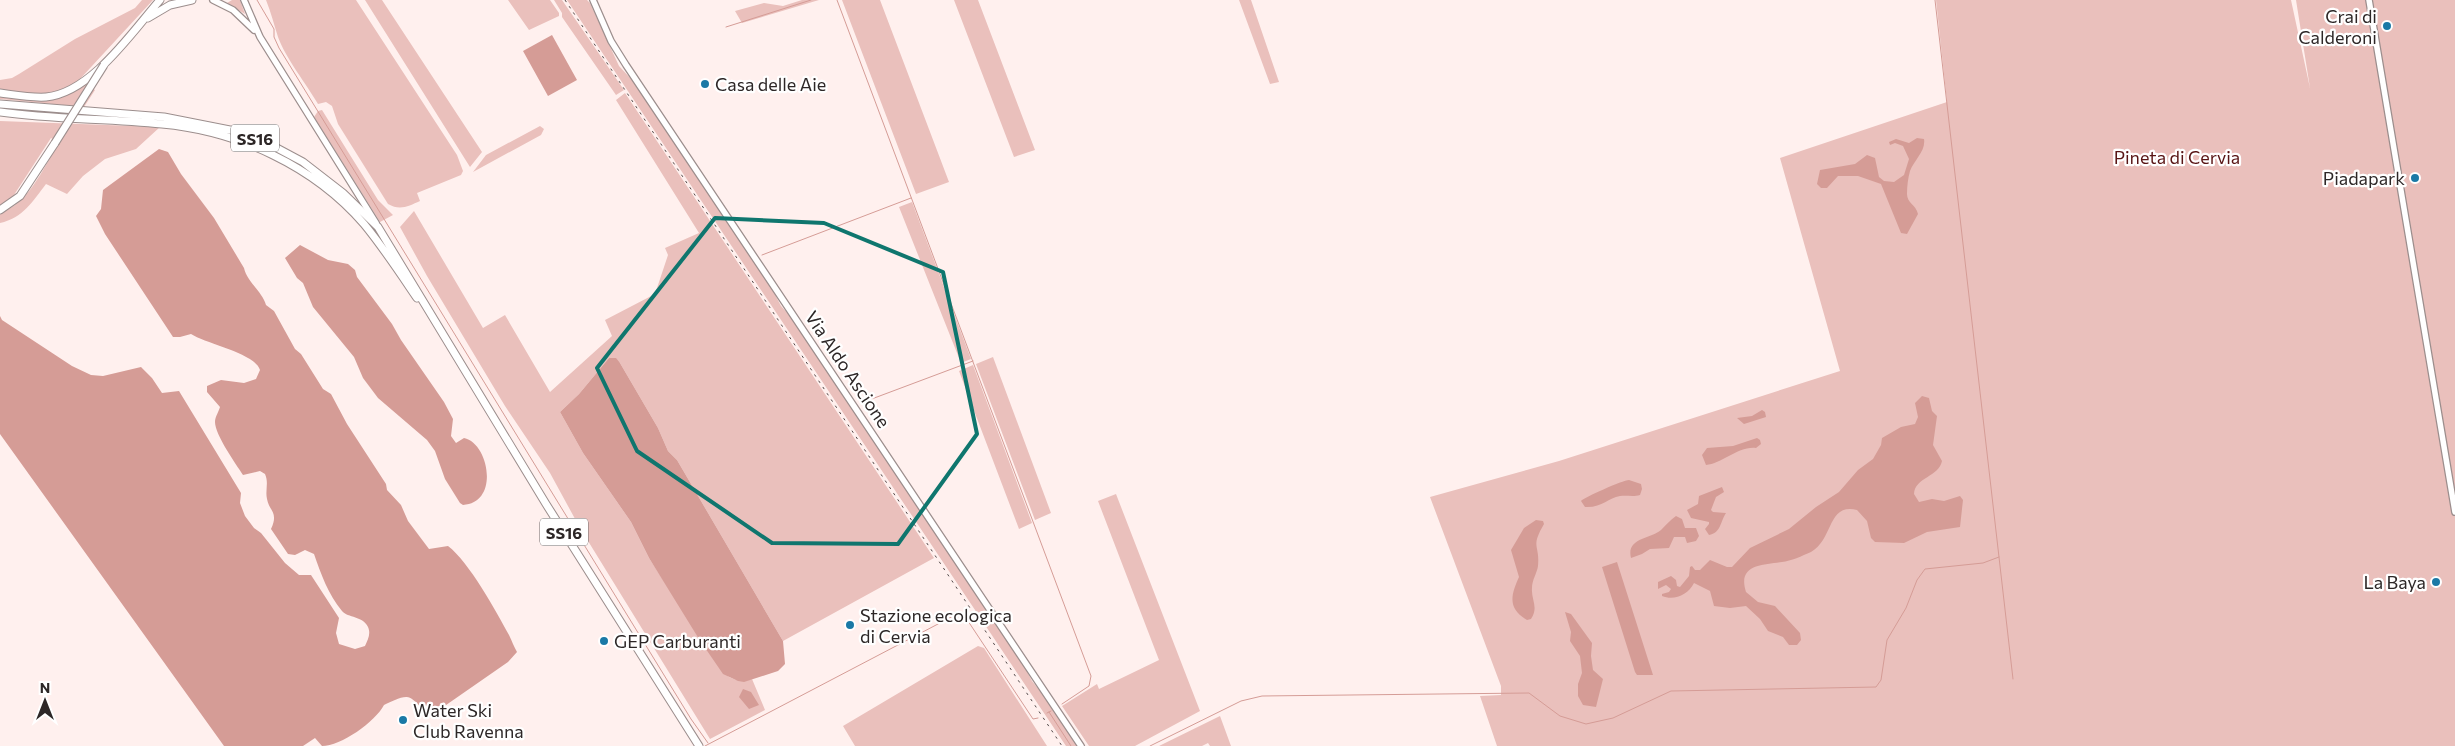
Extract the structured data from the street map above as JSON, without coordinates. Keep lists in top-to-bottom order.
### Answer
{
  "streets": {
    "main road": ["SS16"],
    "street": ["Via Aldo Ascione"]
  },
  "parks": ["Pineta di Cervia"],
  "places": [
    "Crai di Calderoni",
    "Casa delle Aie",
    "Piadapark",
    "La Baya",
    "Stazione ecologica di Cervia",
    "GEP Carburanti",
    "Water Ski Club Ravenna"
  ],
  "north": "top"
}
